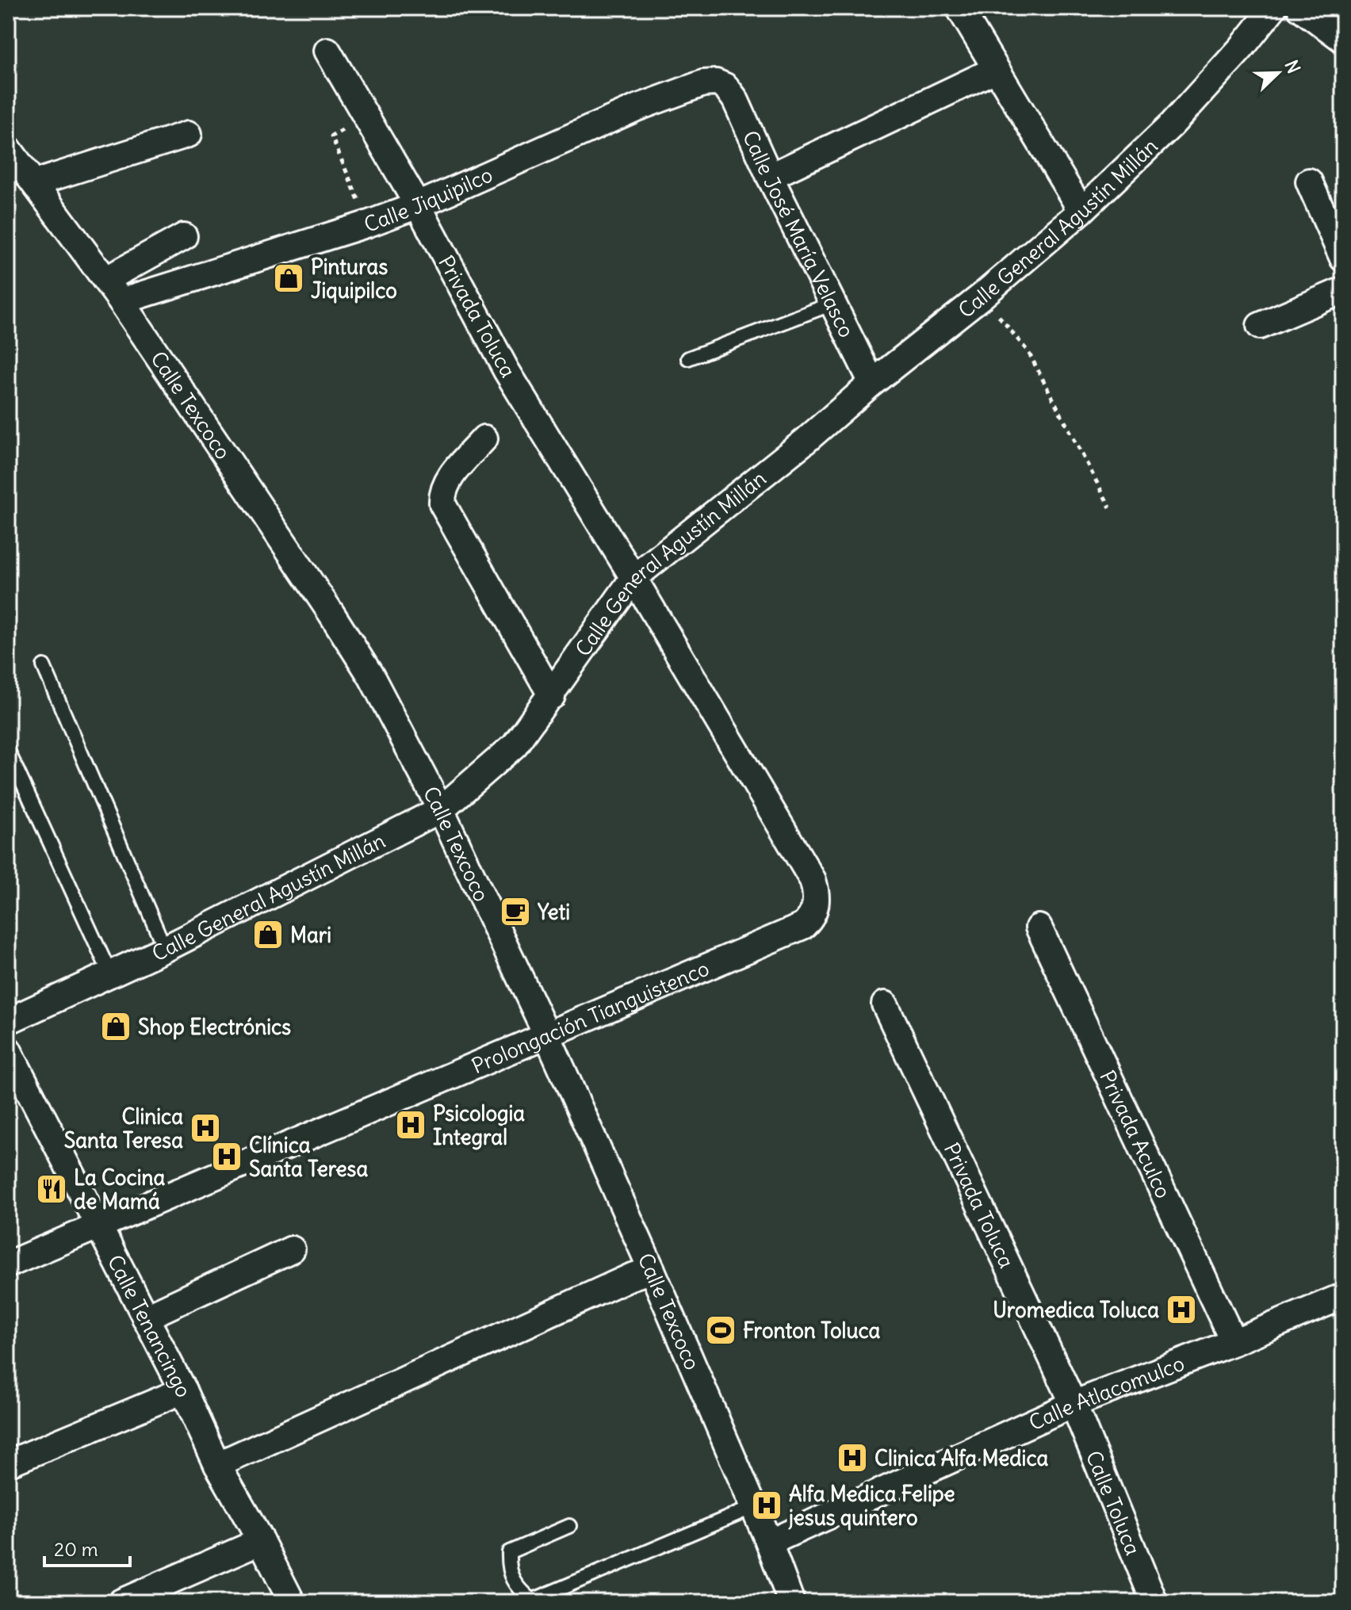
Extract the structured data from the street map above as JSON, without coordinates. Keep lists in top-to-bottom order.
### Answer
{
  "streets": {
    "street": [
      "Calle Jiquipilco",
      "Calle General Agustín Millán",
      "Calle José María Velasco",
      "Privada Toluca",
      "Calle Texcoco",
      "Prolongación Tianguistenco",
      "Privada Aculco",
      "Calle Tenancingo",
      "Calle Atlacomulco",
      "Calle Toluca"
    ]
  },
  "crossings": [
    ["Calle Jiquipilco", "Calle José María Velasco"],
    ["Calle Jiquipilco", "Privada Toluca"],
    ["Calle Jiquipilco", "Calle Texcoco"],
    ["Calle General Agustín Millán", "Calle José María Velasco"],
    ["Calle General Agustín Millán", "Privada Toluca"],
    ["Calle General Agustín Millán", "Calle Texcoco"],
    ["Calle General Agustín Millán", "Prolongación Tianguistenco"],
    ["Privada Toluca", "Prolongación Tianguistenco"],
    ["Privada Toluca", "Calle Atlacomulco"],
    ["Privada Toluca", "Calle Toluca"],
    ["Calle Texcoco", "Prolongación Tianguistenco"],
    ["Calle Texcoco", "Calle Atlacomulco"],
    ["Prolongación Tianguistenco", "Calle Tenancingo"],
    ["Privada Aculco", "Calle Atlacomulco"],
    ["Calle Atlacomulco", "Calle Toluca"]
  ],
  "places": {
    "shop": ["Pinturas Jiquipilco", "Mari", "Shop Electrónics"],
    "cafe": ["Yeti"],
    "hospital": [
      "Psicologia Integral",
      "Clinica Santa Teresa",
      "Clínica Santa Teresa",
      "Uromedica Toluca",
      "Clinica Alfa Medica",
      "Alfa Medica Felipe jesus quintero"
    ],
    "restaurant": ["La Cocina de Mamá"],
    "sports": ["Fronton Toluca"]
  },
  "scale_bar": "20 m",
  "north": "top right"
}
